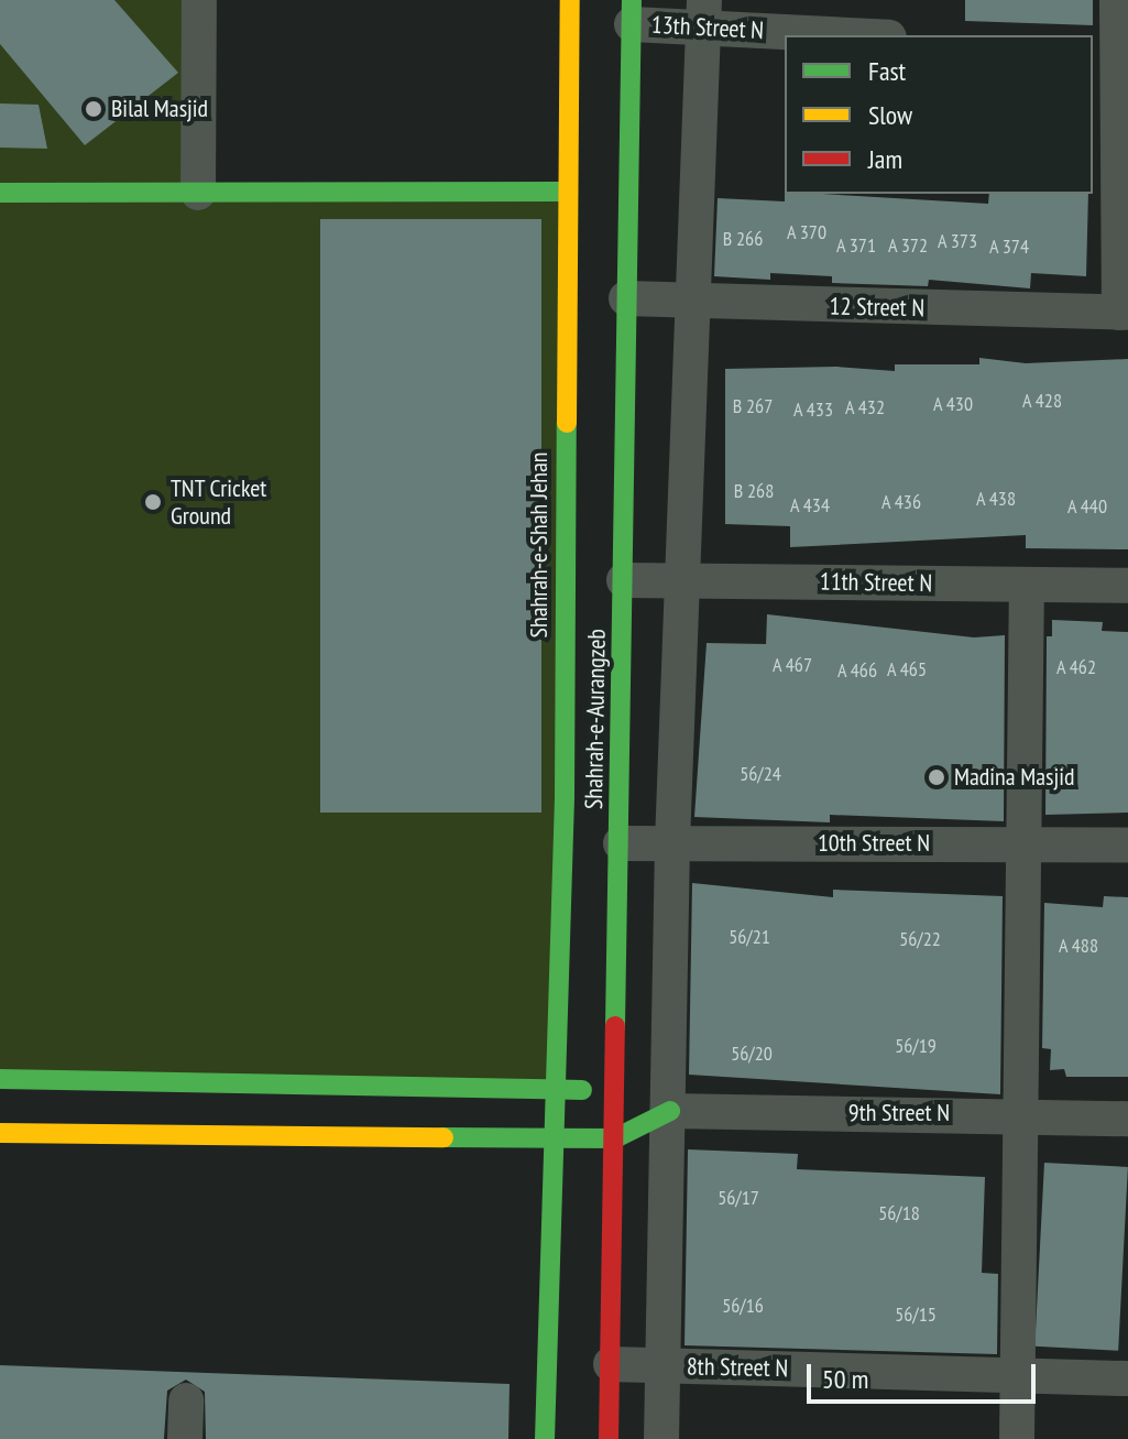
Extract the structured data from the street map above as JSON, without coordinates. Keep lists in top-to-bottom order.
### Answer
{
  "streets": {
    "main road": ["Shahrah-e-Shah Jehan", "Shahrah-e-Aurangzeb"],
    "street": [
      "13th Street N",
      "12 Street N",
      "11th Street N",
      "10th Street N",
      "9th Street N",
      "8th Street N"
    ]
  },
  "crossings": [
    ["13th Street N", "Shahrah-e-Aurangzeb"],
    ["12 Street N", "Shahrah-e-Aurangzeb"],
    ["11th Street N", "Shahrah-e-Aurangzeb"],
    ["Shahrah-e-Aurangzeb", "10th Street N"],
    ["Shahrah-e-Aurangzeb", "8th Street N"]
  ],
  "places": ["Bilal Masjid", "TNT Cricket Ground", "Madina Masjid"],
  "house_numbers": [
    "A 370",
    "B 266",
    "A 373",
    "A 371",
    "A 372",
    "A 374",
    "A 428",
    "A 430",
    "B 267",
    "A 432",
    "A 433",
    "B 268",
    "A 438",
    "A 436",
    "A 434",
    "A 440",
    "A 467",
    "A 462",
    "A 465",
    "A 466",
    "56/24",
    "56/21",
    "56/22",
    "A 488",
    "56/19",
    "56/20",
    "56/17",
    "56/18",
    "56/16",
    "56/15"
  ],
  "legend": ["Fast", "Slow", "Jam"],
  "scale_bar": "50 m"
}
